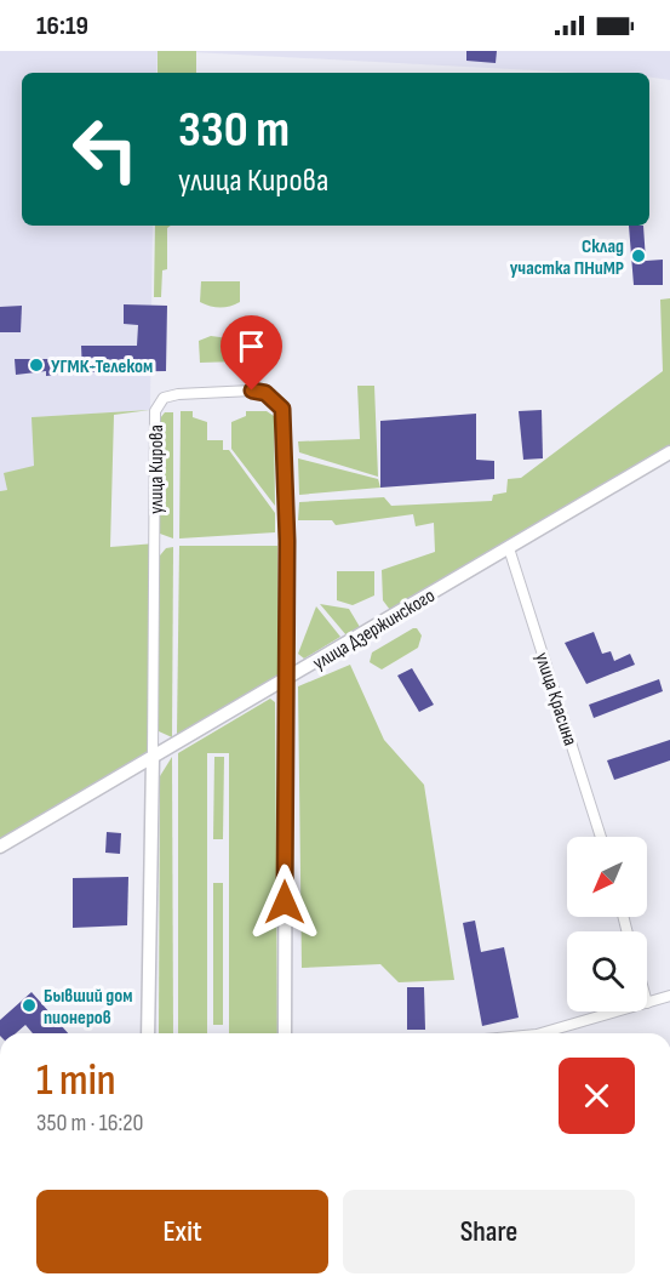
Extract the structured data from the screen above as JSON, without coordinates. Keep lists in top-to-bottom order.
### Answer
{
  "streets": {
    "street": ["улица Кирова", "улица Дзержинского", "улица Красина"]
  },
  "crossings": [
    ["улица Кирова", "улица Дзержинского"],
    ["улица Дзержинского", "улица Красина"]
  ],
  "places": ["Склад участка ПНиМР", "УГМК-Телеком", "Бывший дом пионеров"],
  "north": "bottom left",
  "page": {
    "status": "16:19",
    "turn": ["330 m", "улица Кирова"],
    "heading": ["1 min", "350 m · 16:20"],
    "buttons": ["Exit", "Share"]
  }
}
